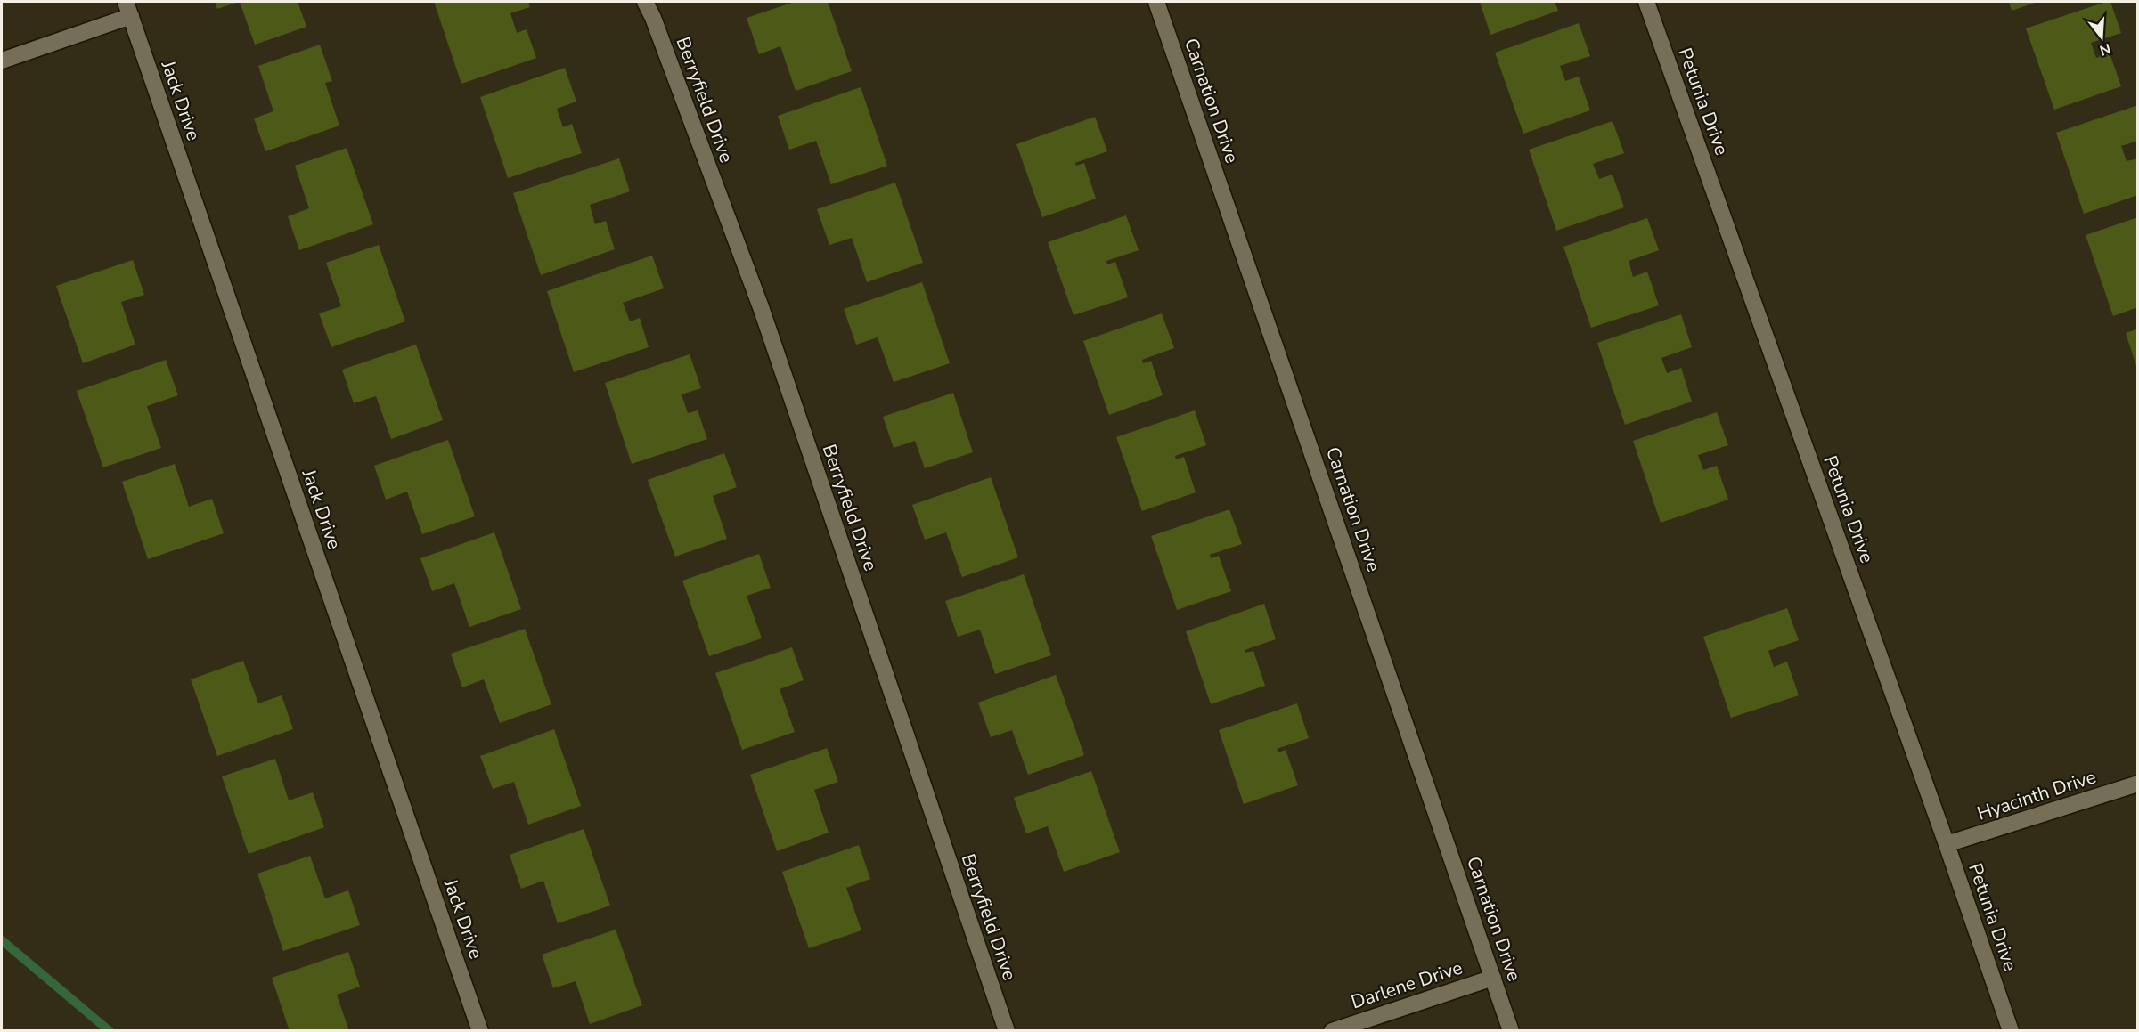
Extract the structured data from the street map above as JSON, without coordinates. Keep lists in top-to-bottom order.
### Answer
{
  "streets": {
    "street": [
      "Berryfield Drive",
      "Jack Drive",
      "Carnation Drive",
      "Petunia Drive",
      "Hyacinth Drive",
      "Darlene Drive"
    ]
  },
  "crossings": [
    ["Carnation Drive", "Darlene Drive"],
    ["Petunia Drive", "Hyacinth Drive"]
  ],
  "north": "bottom"
}
